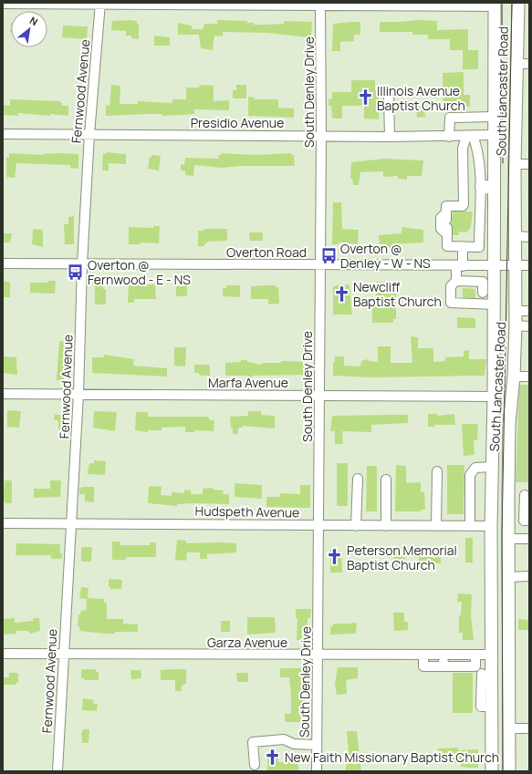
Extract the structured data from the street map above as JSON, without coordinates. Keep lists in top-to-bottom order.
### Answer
{
  "streets": {
    "main road": ["South Lancaster Road"],
    "street": [
      "Fernwood Avenue",
      "South Denley Drive",
      "Presidio Avenue",
      "Overton Road",
      "Marfa Avenue",
      "Hudspeth Avenue",
      "Garza Avenue"
    ]
  },
  "crossings": [
    ["Fernwood Avenue", "Presidio Avenue"],
    ["Fernwood Avenue", "Overton Road"],
    ["Fernwood Avenue", "Marfa Avenue"],
    ["Fernwood Avenue", "Hudspeth Avenue"],
    ["Fernwood Avenue", "Garza Avenue"],
    ["South Lancaster Road", "Presidio Avenue"],
    ["South Lancaster Road", "Overton Road"],
    ["South Lancaster Road", "Marfa Avenue"],
    ["South Lancaster Road", "Hudspeth Avenue"],
    ["South Lancaster Road", "Garza Avenue"],
    ["South Denley Drive", "Presidio Avenue"],
    ["South Denley Drive", "Overton Road"],
    ["South Denley Drive", "Marfa Avenue"],
    ["South Denley Drive", "Hudspeth Avenue"],
    ["South Denley Drive", "Garza Avenue"]
  ],
  "places": {
    "church": [
      "Illinois Avenue Baptist Church",
      "Newcliff Baptist Church",
      "Peterson Memorial Baptist Church",
      "New Faith Missionary Baptist Church"
    ],
    "bus stop": ["Overton @ Denley - W - NS", "Overton @ Fernwood - E - NS"]
  },
  "north": "top right"
}
